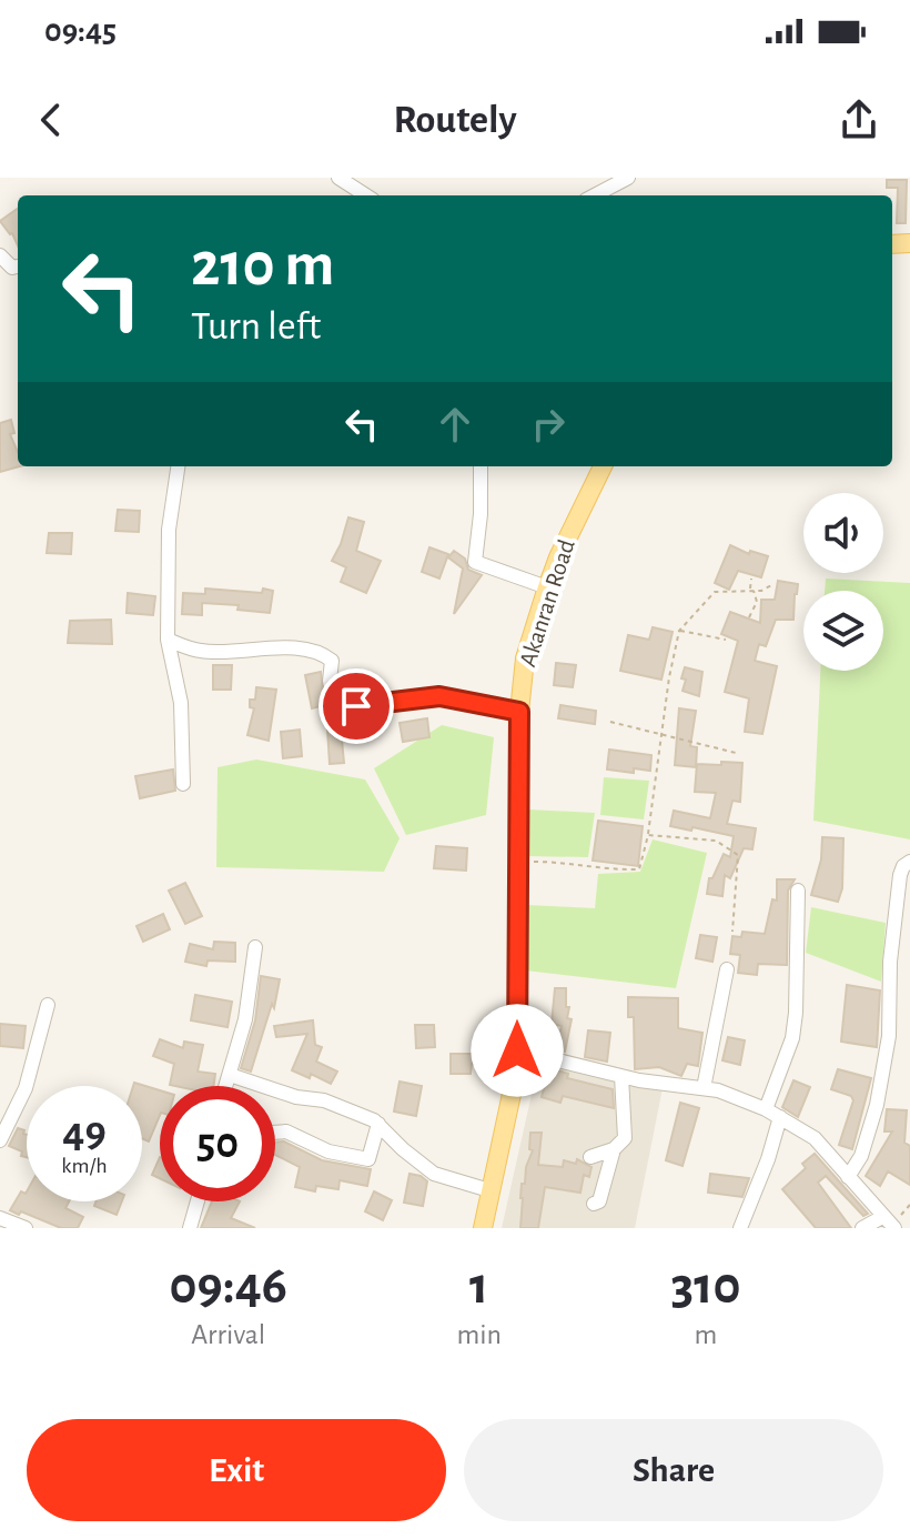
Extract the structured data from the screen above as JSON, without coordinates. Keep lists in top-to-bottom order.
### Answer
{
  "streets": {
    "main road": ["Akanran Road"]
  },
  "page": {
    "status": "09:45",
    "header": "Routely",
    "turn": ["210 m", "Turn left"],
    "speed": "49 km/h",
    "limit": "50",
    "eta": [
      "09:46",
      "Arrival",
      "1",
      "min",
      "310",
      "m"
    ],
    "buttons": ["Exit", "Share"]
  }
}
